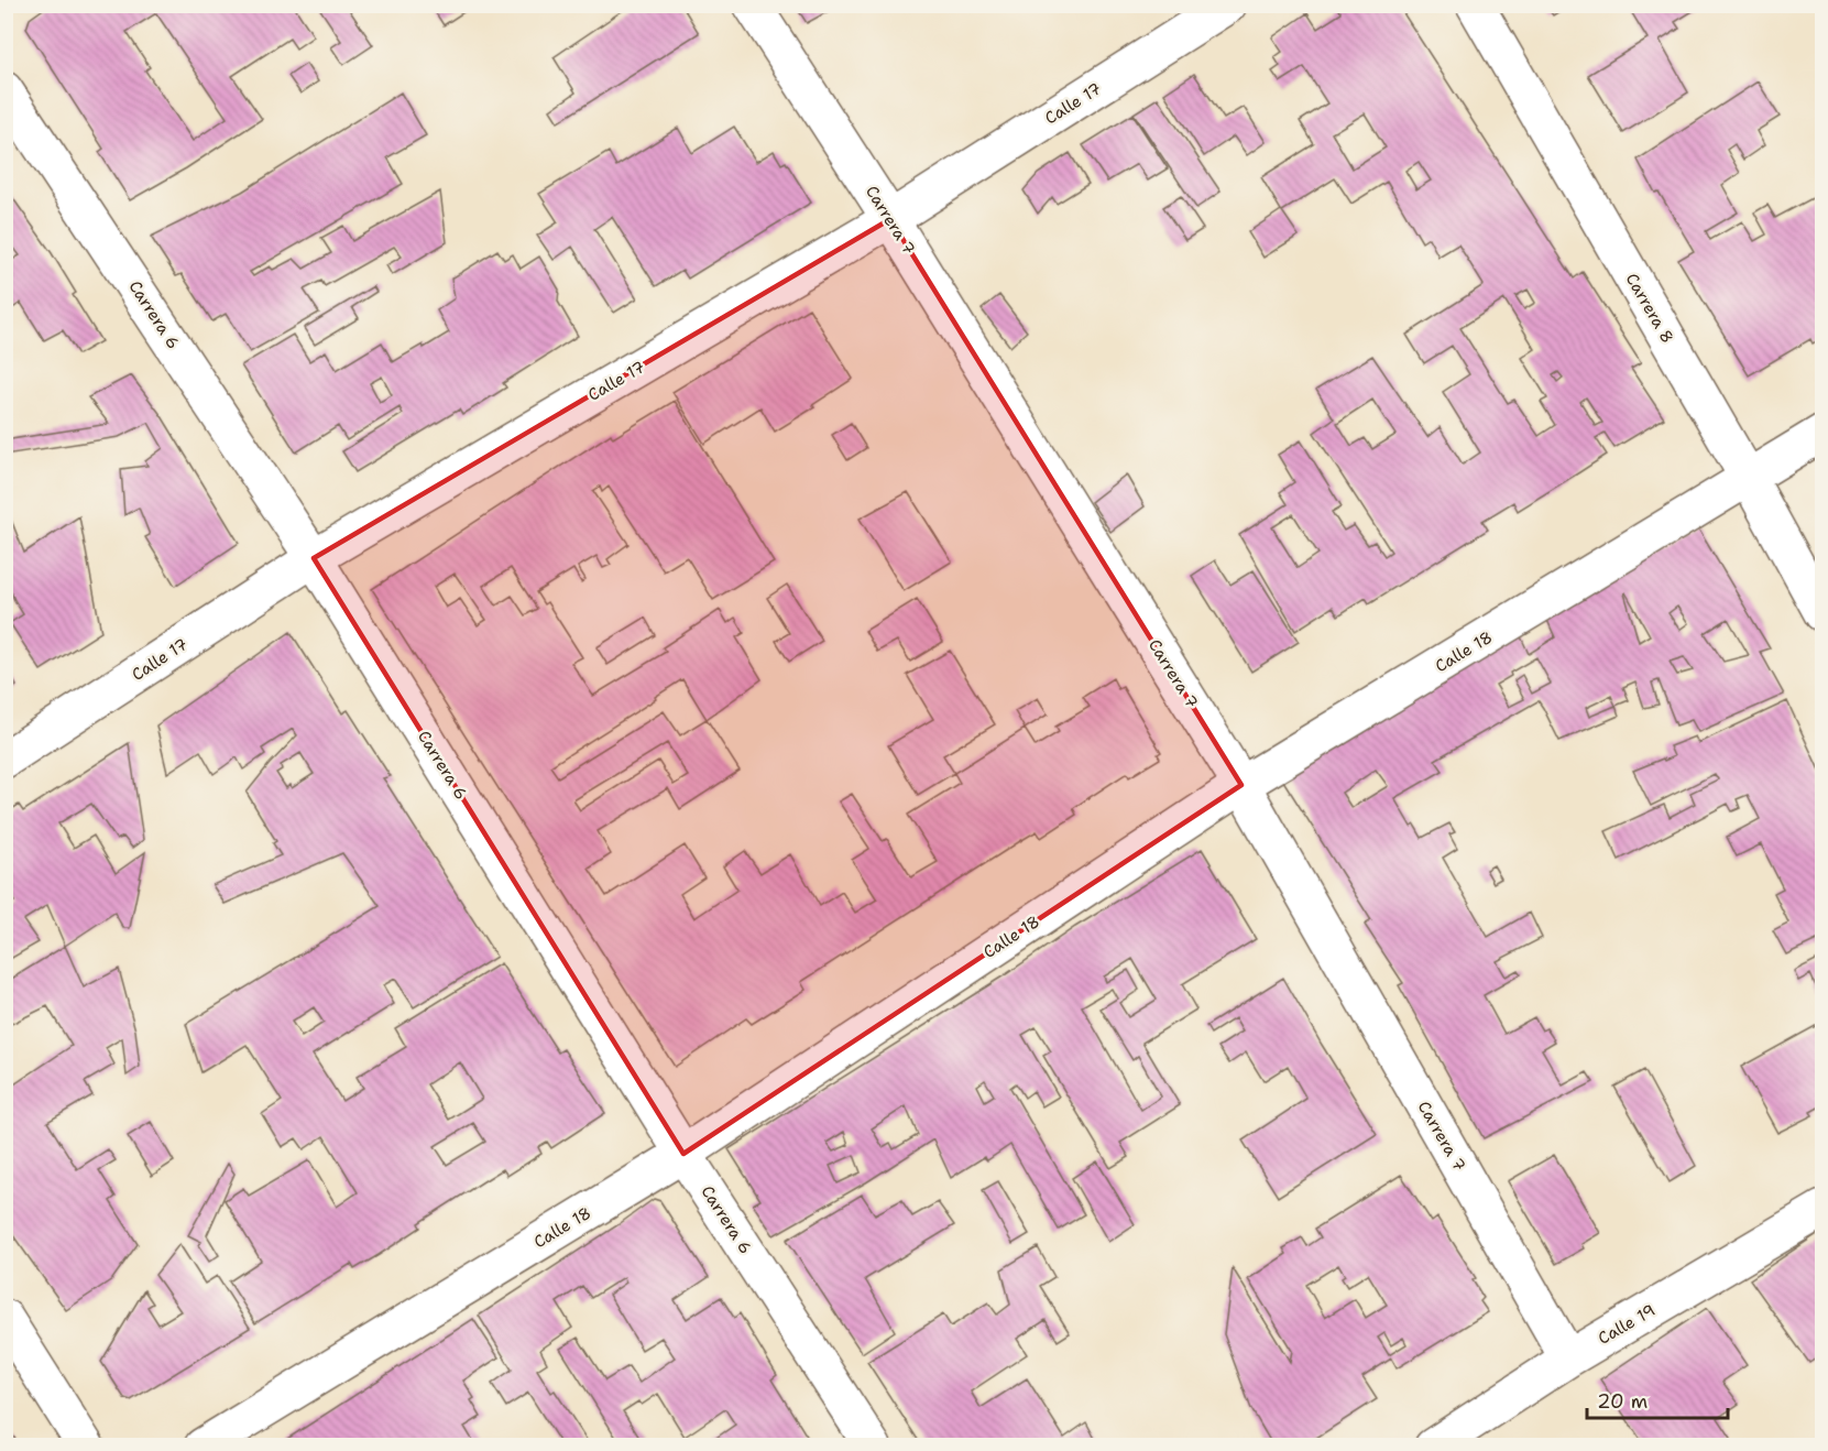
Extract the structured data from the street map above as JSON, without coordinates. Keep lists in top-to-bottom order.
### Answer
{
  "streets": {
    "street": [
      "Calle 17",
      "Carrera 7",
      "Carrera 8",
      "Carrera 6",
      "Calle 18",
      "Calle 19"
    ]
  },
  "crossings": [
    ["Calle 17", "Carrera 7"],
    ["Calle 17", "Carrera 6"],
    ["Carrera 7", "Calle 18"],
    ["Carrera 7", "Calle 19"],
    ["Carrera 8", "Calle 18"],
    ["Carrera 6", "Calle 18"]
  ],
  "scale_bar": "20 m"
}
